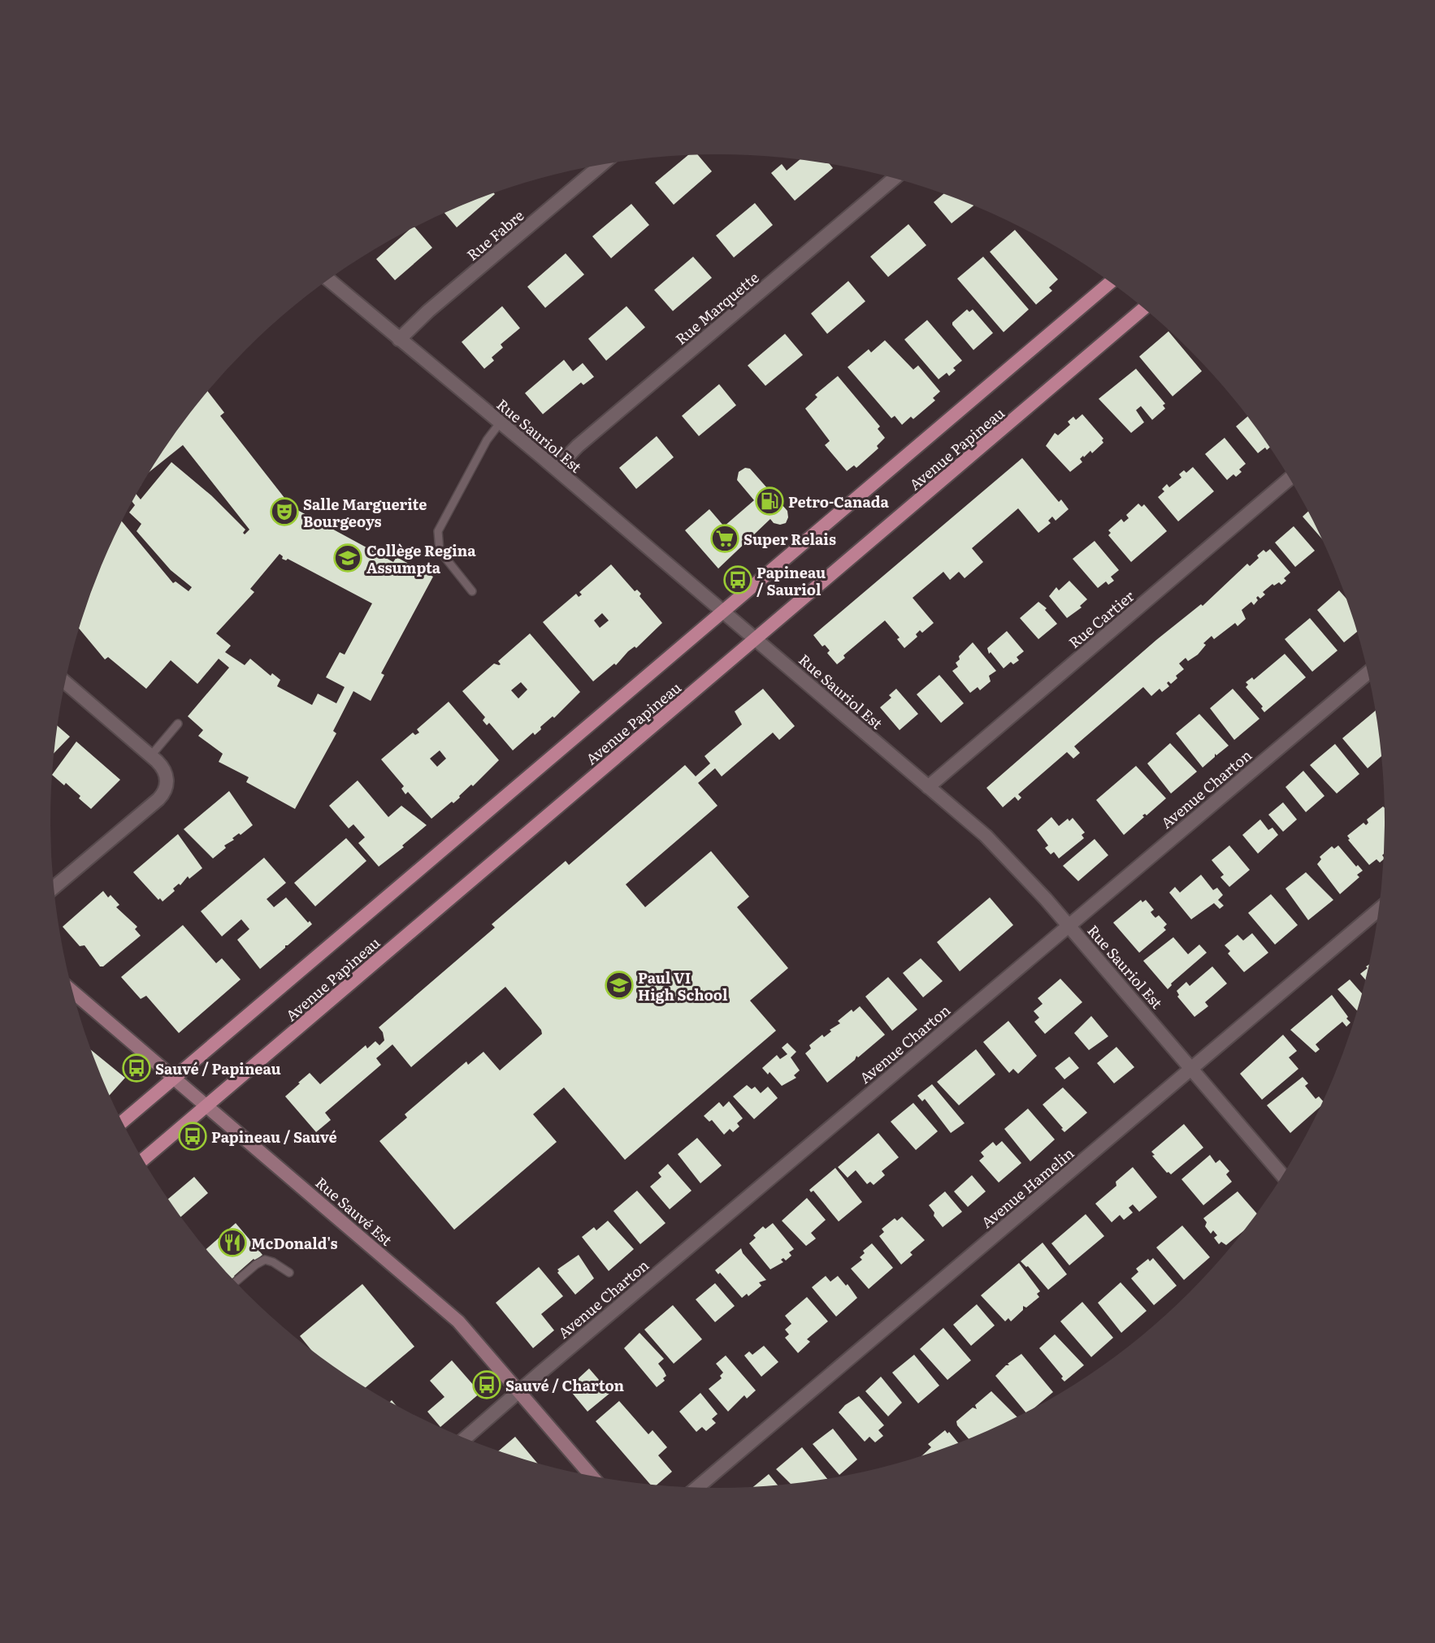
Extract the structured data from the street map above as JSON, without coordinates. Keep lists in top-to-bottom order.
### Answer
{
  "streets": {
    "main road": ["Avenue Papineau", "Rue Sauvé Est"],
    "street": [
      "Rue Fabre",
      "Rue Marquette",
      "Rue Sauriol Est",
      "Rue Cartier",
      "Avenue Charton",
      "Avenue Hamelin"
    ]
  },
  "crossings": [
    ["Rue Fabre", "Rue Sauriol Est"],
    ["Rue Marquette", "Rue Sauriol Est"],
    ["Rue Sauriol Est", "Avenue Papineau"],
    ["Rue Sauriol Est", "Rue Cartier"],
    ["Rue Sauriol Est", "Avenue Charton"],
    ["Rue Sauriol Est", "Avenue Hamelin"],
    ["Avenue Papineau", "Rue Sauvé Est"],
    ["Avenue Charton", "Rue Sauvé Est"]
  ],
  "places": {
    "fuel station": ["Petro-Canada"],
    "theatre": ["Salle Marguerite Bourgeoys"],
    "supermarket": ["Super Relais"],
    "school or university": ["Collège Regina Assumpta", "Paul VI High School"],
    "bus stop": [
      "Papineau / Sauriol",
      "Sauvé / Papineau",
      "Papineau / Sauvé",
      "Sauvé / Charton"
    ],
    "restaurant": ["McDonald's"]
  }
}
